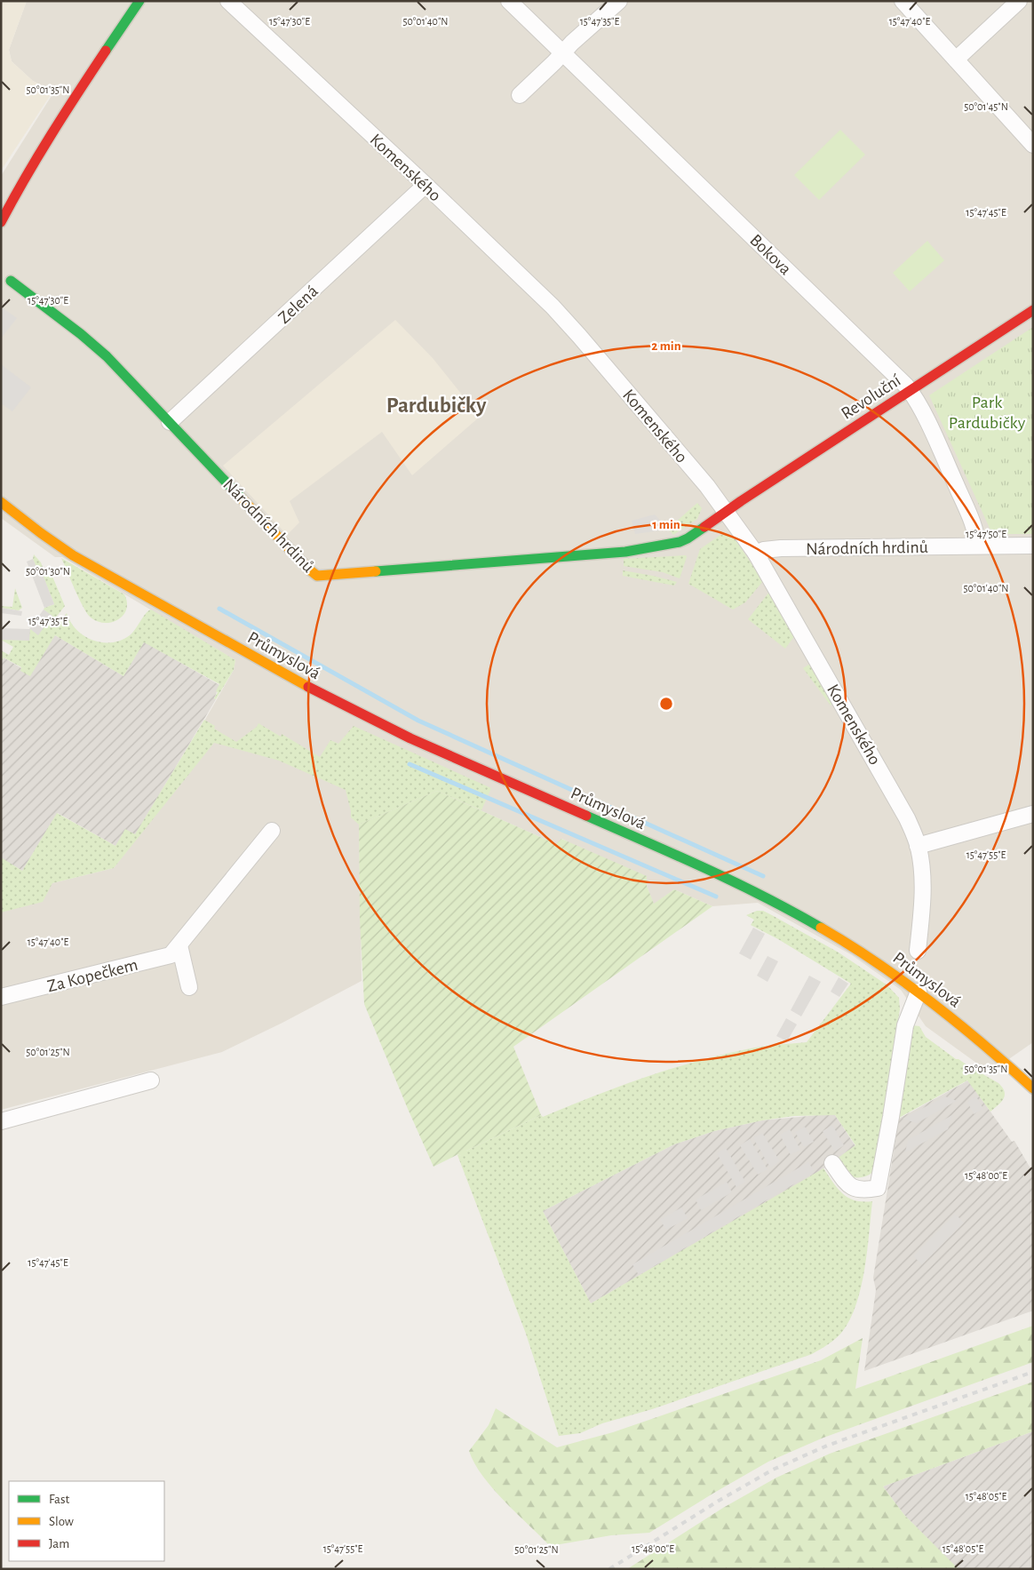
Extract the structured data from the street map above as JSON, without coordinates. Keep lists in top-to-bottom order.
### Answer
{
  "streets": {
    "street": [
      "Komenského",
      "Bokova",
      "Zelená",
      "Revoluční",
      "Národních hrdinů",
      "Průmyslová",
      "Za Kopečkem"
    ]
  },
  "crossings": [
    ["Komenského", "Zelená"],
    ["Komenského", "Revoluční"],
    ["Komenského", "Národních hrdinů"],
    ["Bokova", "Revoluční"],
    ["Bokova", "Národních hrdinů"],
    ["Zelená", "Národních hrdinů"],
    ["Revoluční", "Národních hrdinů"]
  ],
  "districts": ["Pardubičky"],
  "parks": ["Park Pardubičky"],
  "legend": ["Fast", "Slow", "Jam"],
  "coordinates": [
    "50°01'40\"N",
    "15°47'30\"E",
    "15°47'35\"E",
    "15°47'40\"E",
    "50°01'35\"N",
    "50°01'45\"N",
    "15°47'45\"E",
    "15°47'50\"E",
    "50°01'30\"N",
    "15°47'55\"E",
    "50°01'25\"N",
    "15°48'00\"E",
    "15°48'05\"E"
  ],
  "rings": ["2 min", "1 min"]
}
